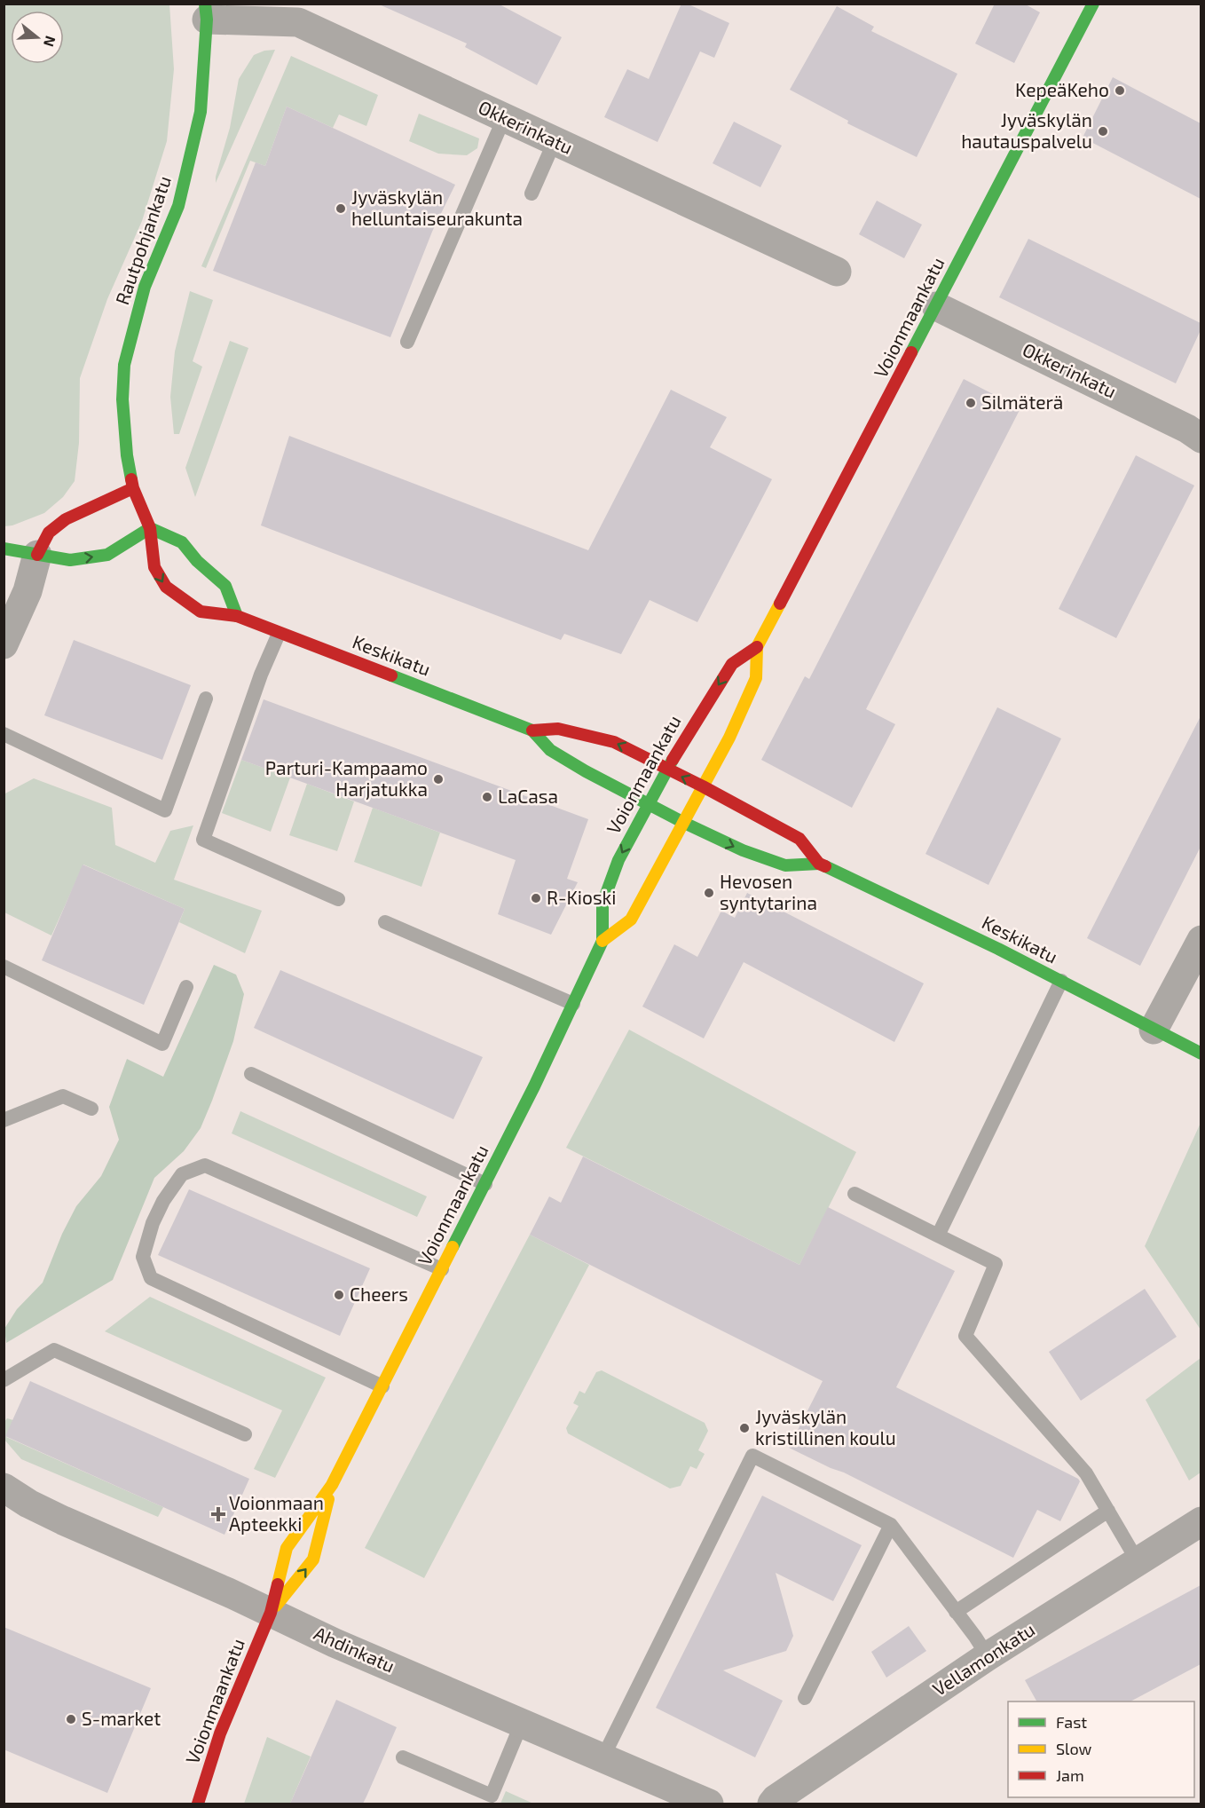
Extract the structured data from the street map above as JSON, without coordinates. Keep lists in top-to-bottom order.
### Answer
{
  "streets": {
    "main road": ["Rautpohjankatu", "Voionmaankatu", "Keskikatu"],
    "street": ["Okkerinkatu", "Ahdinkatu", "Vellamonkatu"]
  },
  "crossings": [
    ["Okkerinkatu", "Rautpohjankatu"],
    ["Okkerinkatu", "Voionmaankatu"],
    ["Rautpohjankatu", "Keskikatu"],
    ["Voionmaankatu", "Keskikatu"],
    ["Voionmaankatu", "Ahdinkatu"]
  ],
  "places": {
    "other": [
      "KepeäKeho",
      "Jyväskylän hautauspalvelu",
      "Jyväskylän helluntaiseurakunta",
      "Silmäterä",
      "Parturi-Kampaamo Harjatukka",
      "LaCasa",
      "Hevosen syntytarina",
      "R-Kioski",
      "Cheers",
      "Jyväskylän kristillinen koulu",
      "S-market"
    ],
    "health": ["Voionmaan Apteekki"]
  },
  "legend": ["Fast", "Slow", "Jam"],
  "north": "right"
}
